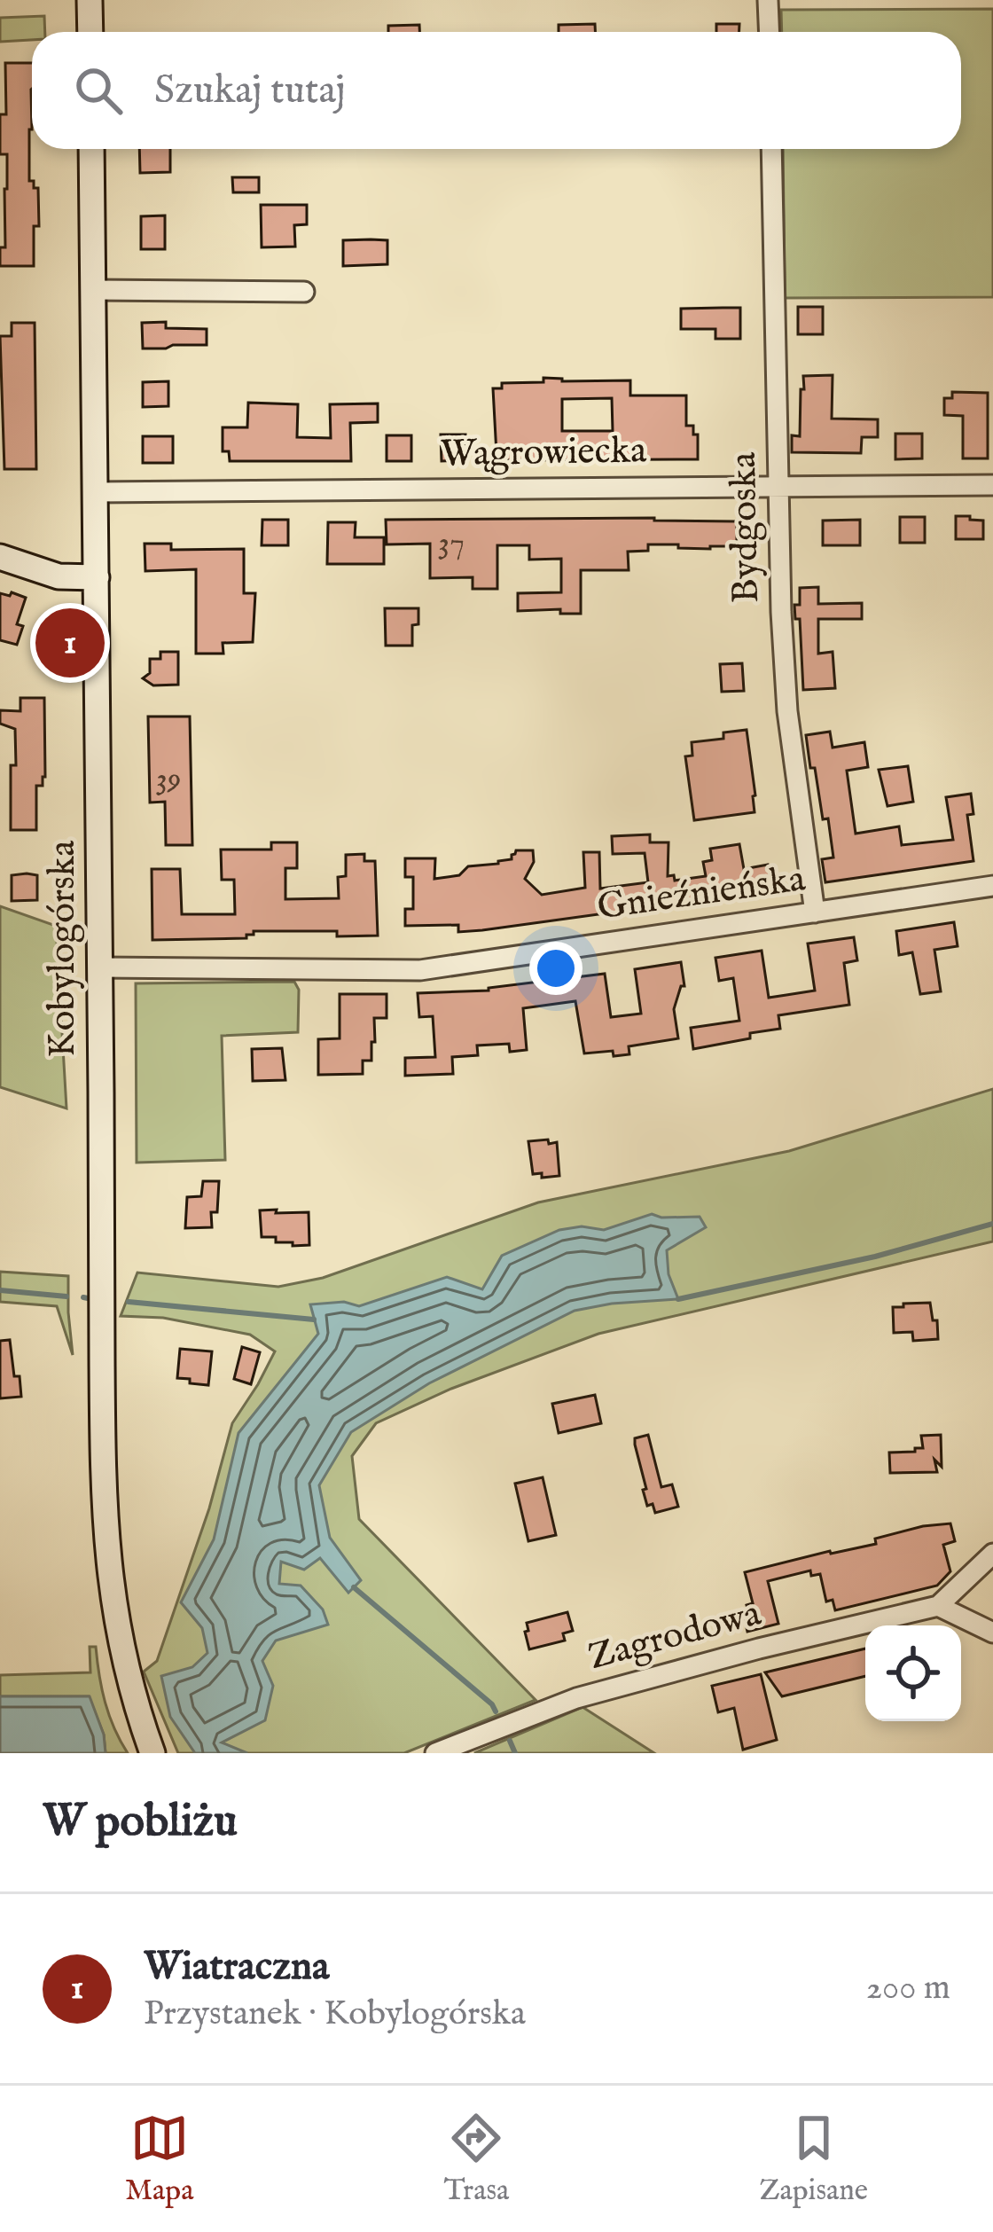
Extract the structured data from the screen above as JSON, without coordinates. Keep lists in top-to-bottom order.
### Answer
{
  "streets": {
    "street": [
      "Wągrowiecka",
      "Bydgoska",
      "Gnieźnieńska",
      "Kobylogórska",
      "Zagrodowa"
    ]
  },
  "crossings": [
    ["Wągrowiecka", "Bydgoska"],
    ["Wągrowiecka", "Kobylogórska"],
    ["Bydgoska", "Gnieźnieńska"],
    ["Gnieźnieńska", "Kobylogórska"]
  ],
  "house_numbers": ["37", "39"],
  "page": {
    "search": "Szukaj tutaj",
    "pins": "1",
    "heading": "W pobliżu",
    "list": [
      {
        "mark": "1",
        "name": "Wiatraczna",
        "note": "Przystanek · Kobylogórska",
        "value": "200 m"
      }
    ],
    "nav": ["Mapa", "Trasa", "Zapisane"]
  }
}
